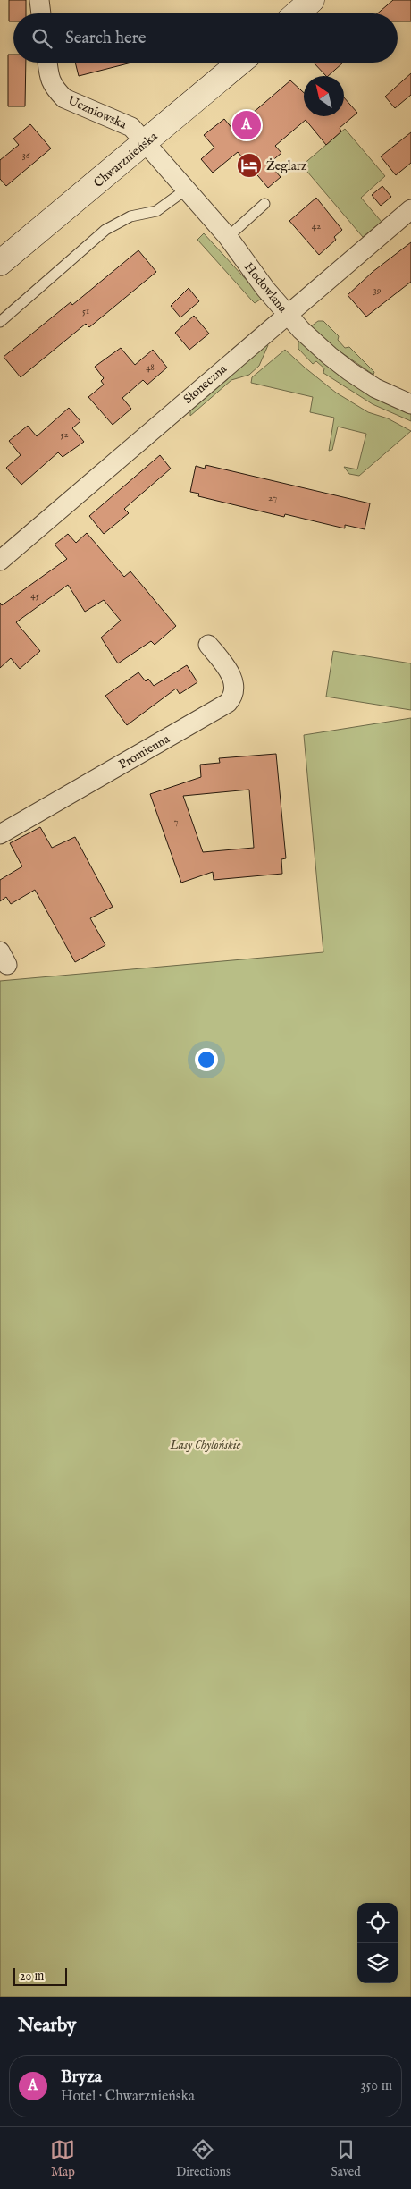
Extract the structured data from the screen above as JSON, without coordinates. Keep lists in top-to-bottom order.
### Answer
{
  "streets": {
    "main road": ["Chwarznieńska"],
    "street": [
      "Uczniowska",
      "Hodowlana",
      "Słoneczna",
      "Promienna"
    ]
  },
  "crossings": [
    ["Uczniowska", "Chwarznieńska"],
    ["Uczniowska", "Hodowlana"],
    ["Chwarznieńska", "Hodowlana"],
    ["Hodowlana", "Słoneczna"]
  ],
  "parks": ["Lasy Chylońskie"],
  "places": {
    "hotel": ["Żeglarz"]
  },
  "house_numbers": [
    "36",
    "42",
    "39",
    "51",
    "48",
    "52",
    "27",
    "45",
    "7"
  ],
  "scale_bar": "20 m",
  "north": "top left",
  "page": {
    "search": "Search here",
    "pins": "A",
    "scale": "20 m",
    "heading": "Nearby",
    "list": [
      {
        "mark": "A",
        "name": "Bryza",
        "note": "Hotel · Chwarznieńska",
        "value": "350 m"
      }
    ],
    "nav": ["Map", "Directions", "Saved"]
  }
}
